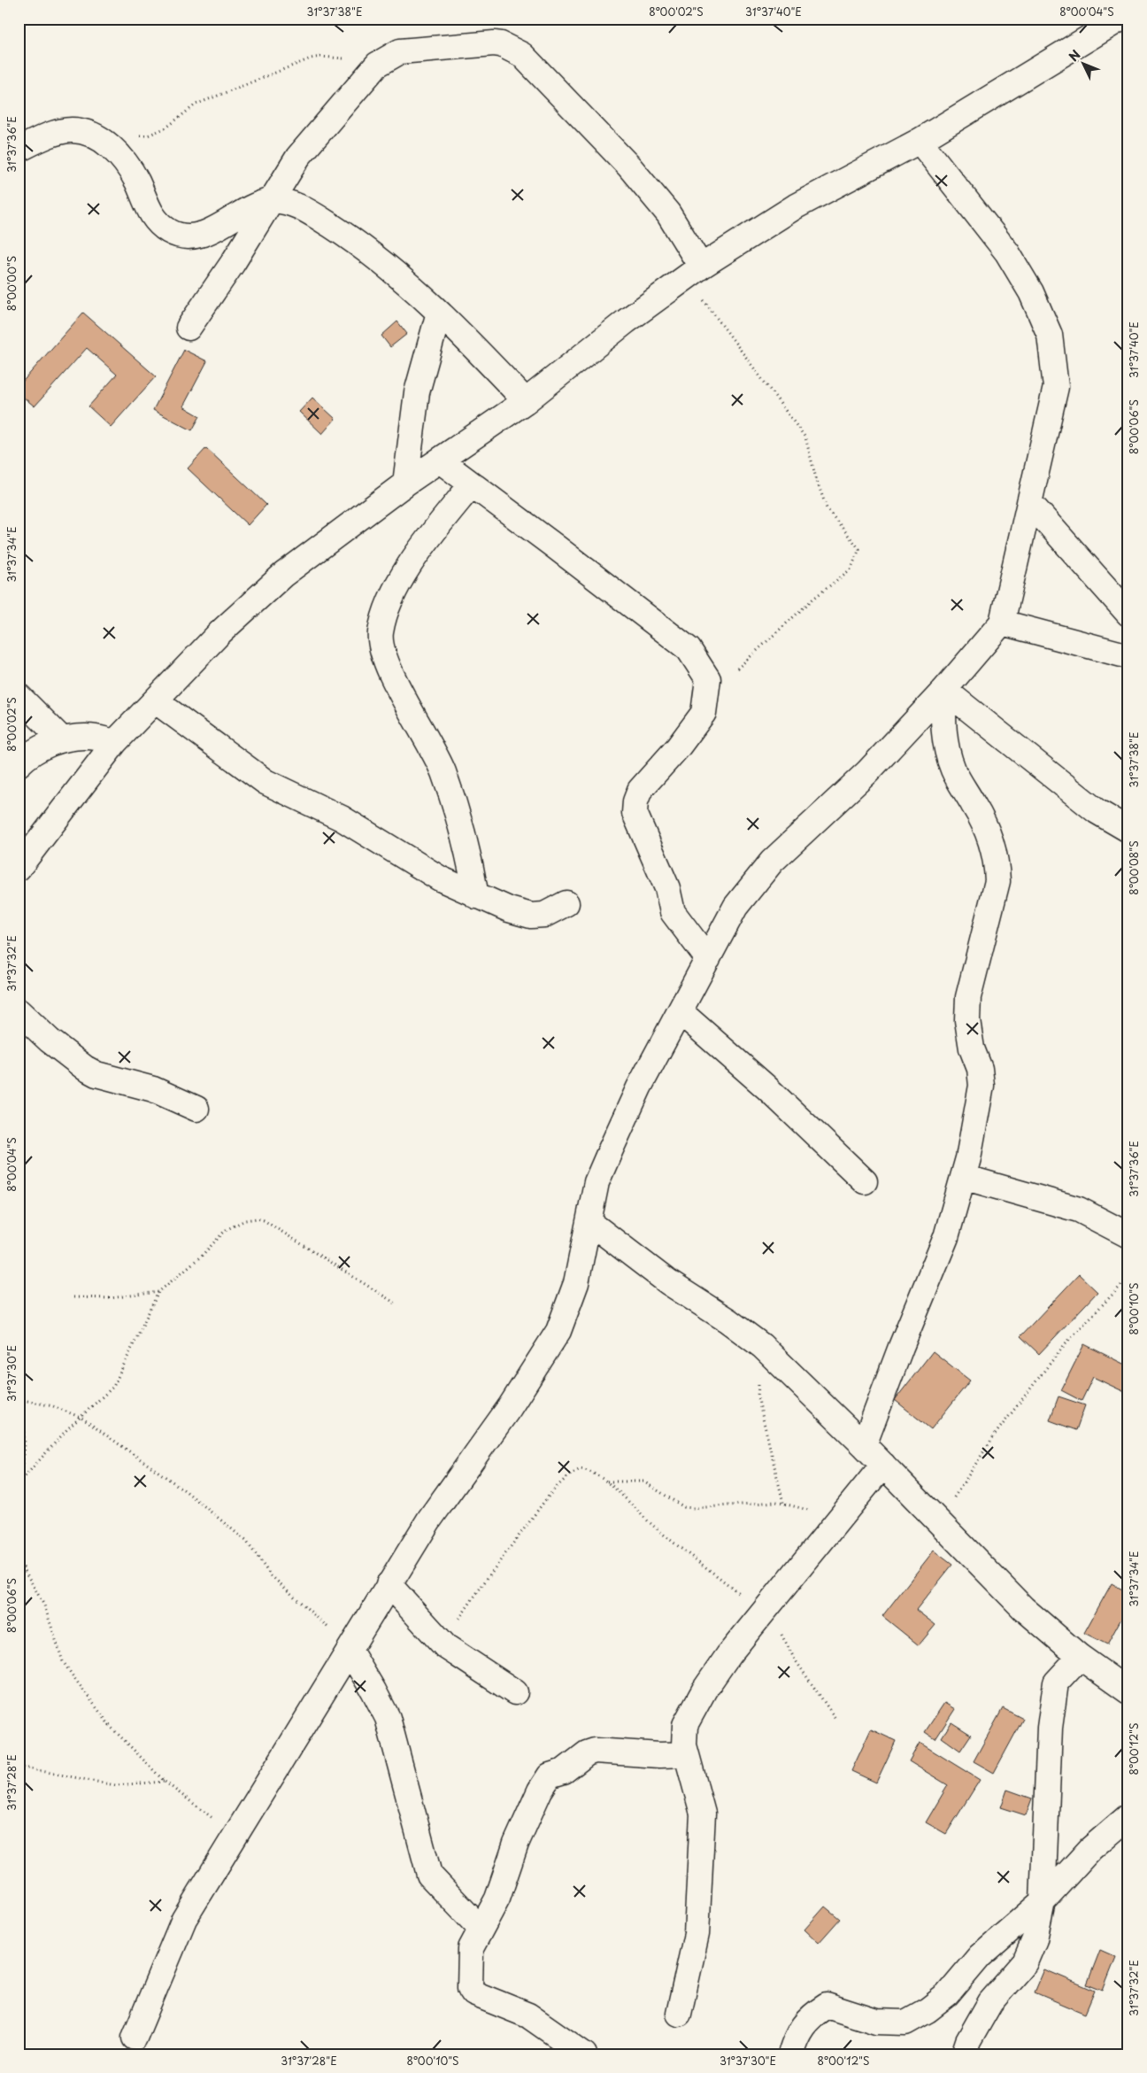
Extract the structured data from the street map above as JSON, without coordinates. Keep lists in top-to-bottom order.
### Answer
{
  "north": "top left",
  "coordinates": [
    "31°37'38\"E",
    "8°00'02\"S",
    "31°37'40\"E",
    "8°00'04\"S",
    "31°37'36\"E",
    "8°00'00\"S",
    "8°00'06\"S",
    "31°37'34\"E",
    "8°00'08\"S",
    "31°37'32\"E",
    "8°00'10\"S",
    "31°37'30\"E",
    "8°00'12\"S",
    "31°37'28\"E"
  ]
}
